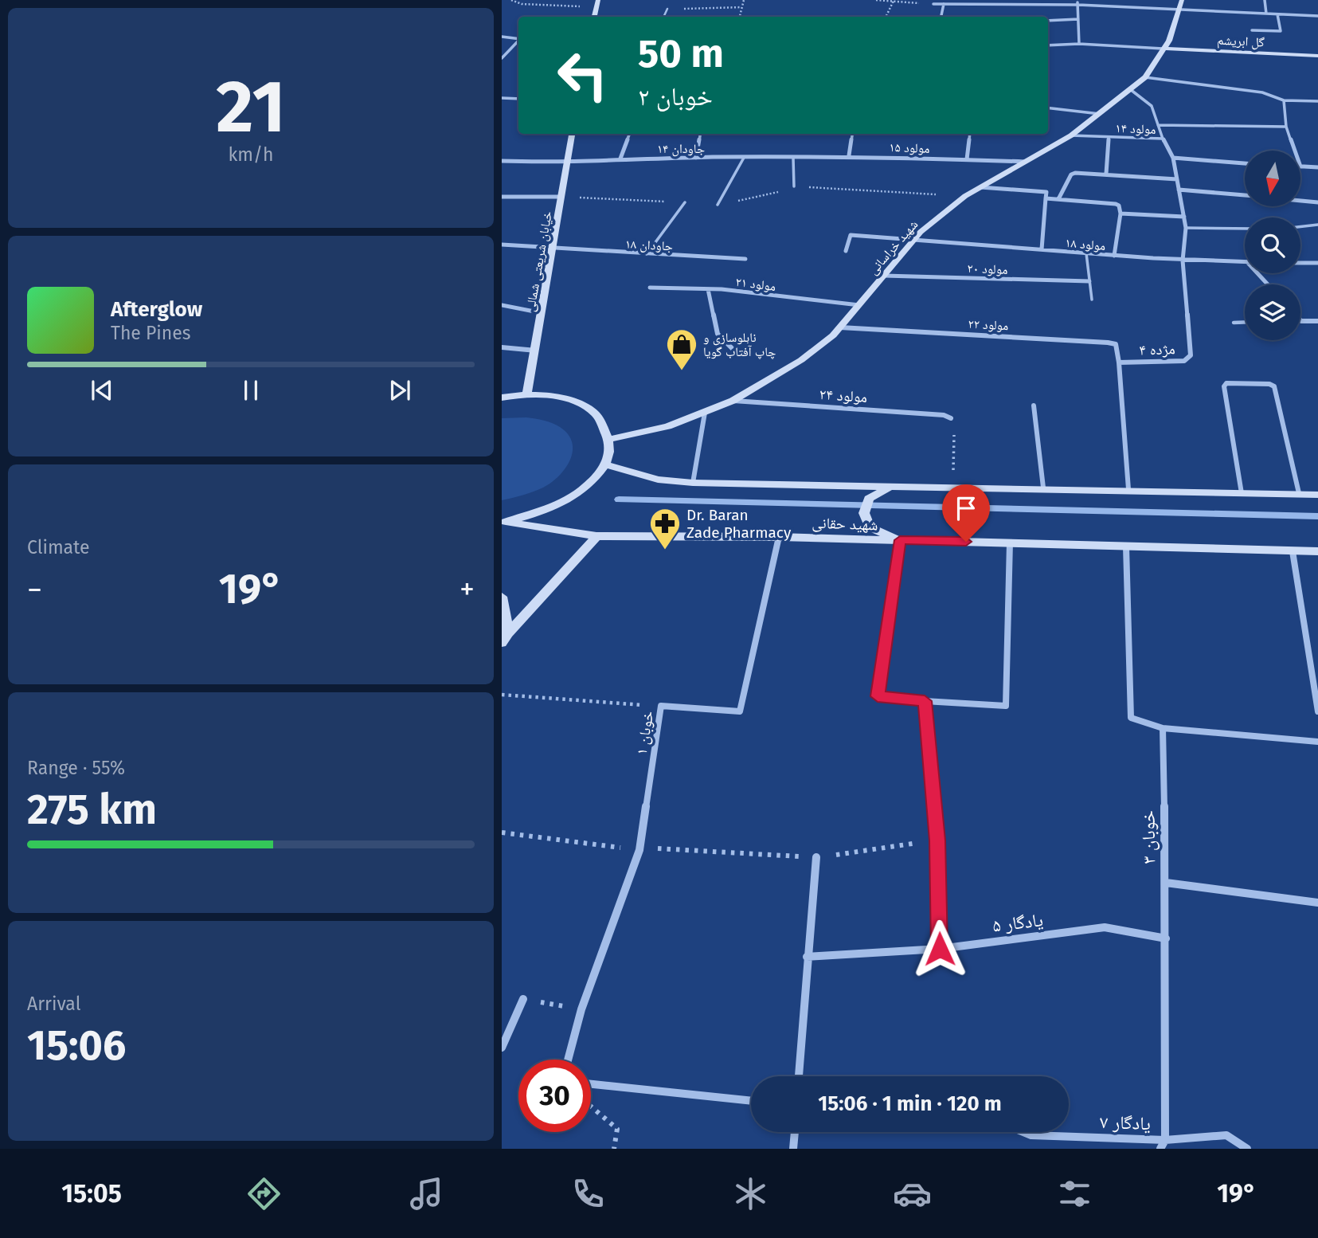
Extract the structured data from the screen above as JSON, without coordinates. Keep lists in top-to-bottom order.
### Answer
{
  "streets": {
    "main road": [
      "گل ابریشم",
      "شهید خراسانی",
      "خیابان شریعتی شمالی",
      "شهید حقانی"
    ],
    "street": [
      "مولود ۱۴",
      "مولود ۱۵",
      "جاودان ۱۴",
      "مولود ۱۸",
      "جاودان ۱۸",
      "مولود ۲۰",
      "مولود ۲۱",
      "مولود ۲۲",
      "مژده ۴",
      "مولود ۲۴",
      "خوبان ۱",
      "خوبان ۳",
      "یادگار ۵",
      "یادگار ۷"
    ]
  },
  "crossings": [
    ["گل ابریشم", "شهید خراسانی"],
    ["مولود ۱۴", "مولود ۱۸"],
    ["مولود ۱۴", "شهید خراسانی"],
    ["مولود ۱۴", "مژده ۴"],
    ["مولود ۱۵", "جاودان ۱۴"],
    ["مولود ۱۵", "شهید خراسانی"],
    ["جاودان ۱۴", "خیابان شریعتی شمالی"],
    ["مولود ۱۸", "شهید خراسانی"],
    ["مولود ۱۸", "مژده ۴"],
    ["جاودان ۱۸", "خیابان شریعتی شمالی"],
    ["شهید خراسانی", "مولود ۲۰"],
    ["شهید خراسانی", "مولود ۲۱"],
    ["شهید خراسانی", "مولود ۲۲"],
    ["شهید خراسانی", "مولود ۲۴"],
    ["مولود ۲۲", "مژده ۴"],
    ["شهید حقانی", "خوبان ۱"],
    ["خوبان ۳", "یادگار ۵"],
    ["خوبان ۳", "یادگار ۷"]
  ],
  "places": {
    "shop": ["نابلوسازی و چاپ آفتاب گویا"],
    "pharmacy": ["Dr. Baran Zade Pharmacy"]
  },
  "north": "bottom",
  "page": {
    "tile": [
      ["21", "km/h"],
      "Climate",
      ["Range · 55%", "275 km"],
      ["Arrival", "15:06"]
    ],
    "turn": ["50 m", "خوبان ۲"],
    "song": ["Afterglow", "The Pines"],
    "heat": ["−", "19°", "+"],
    "limit": "30",
    "trip": "15:06 · 1 min · 120 m",
    "tabs": ["15:05", "19°"]
  }
}
